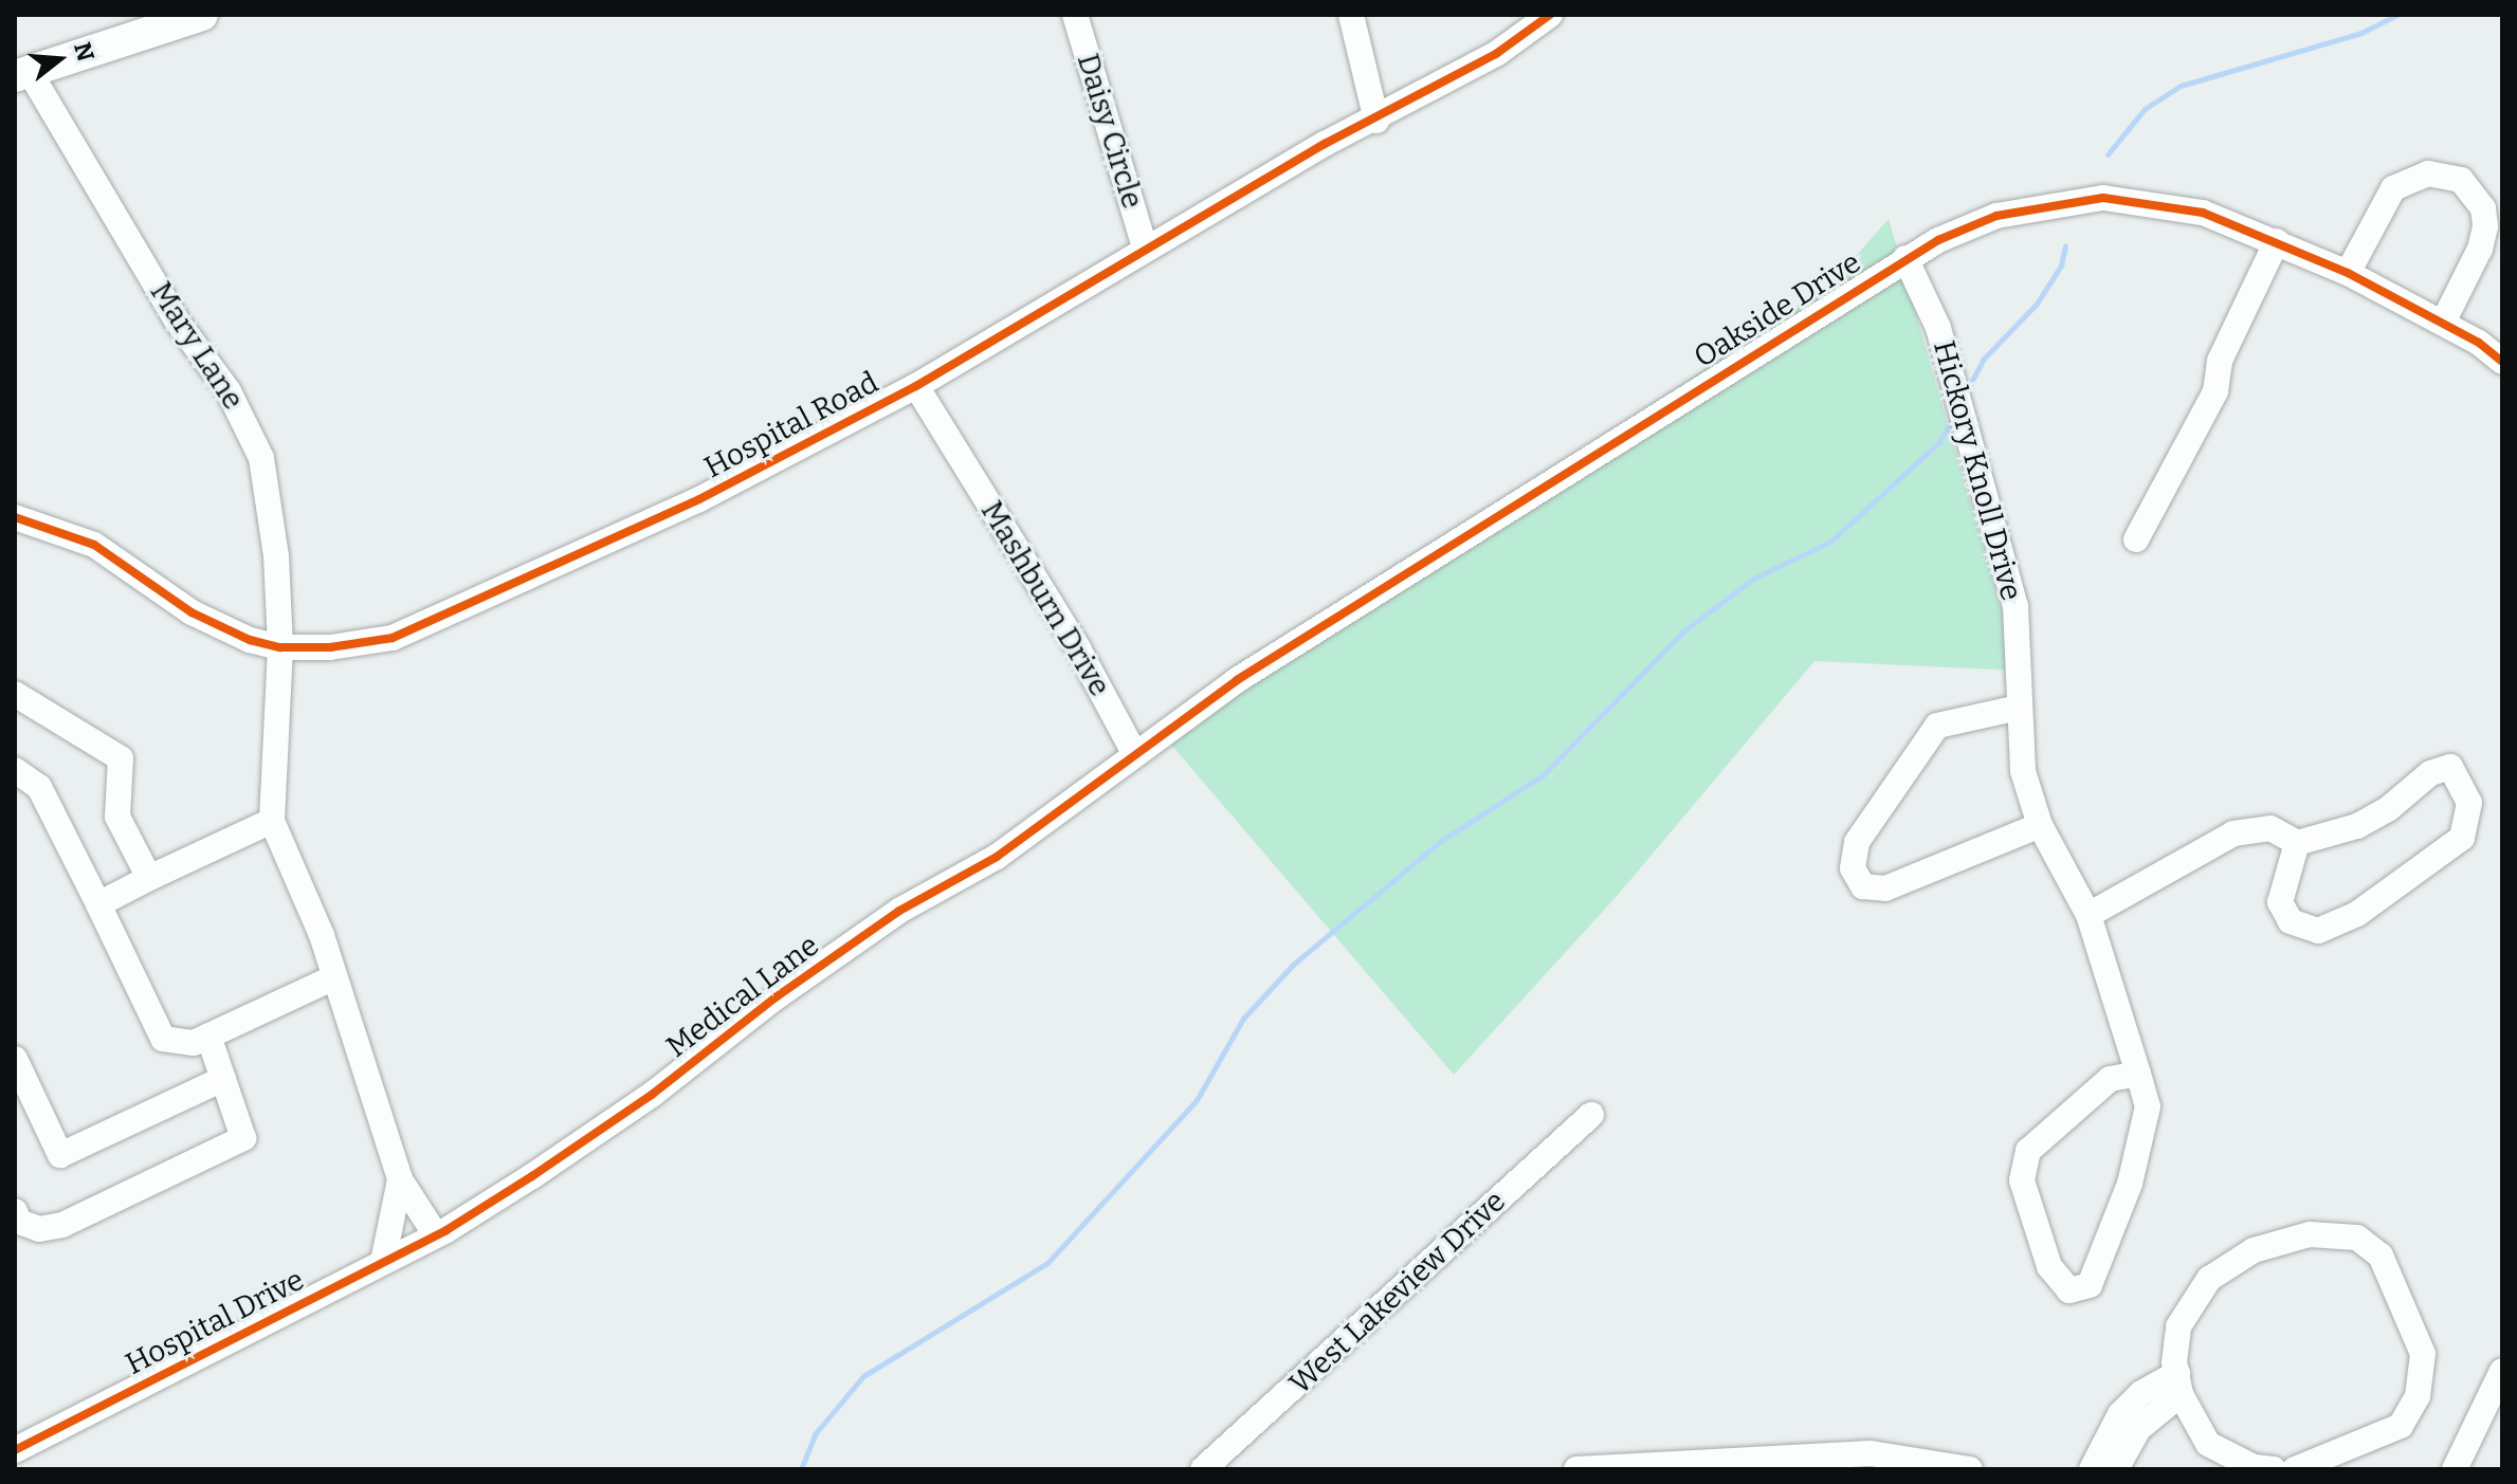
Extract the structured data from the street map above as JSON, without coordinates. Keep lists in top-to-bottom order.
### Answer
{
  "streets": {
    "street": [
      "Daisy Circle",
      "Oakside Drive",
      "Mary Lane",
      "Hospital Road",
      "Hickory Knoll Drive",
      "Mashburn Drive",
      "Medical Lane",
      "West Lakeview Drive",
      "Hospital Drive"
    ]
  },
  "crossings": [
    ["Daisy Circle", "Hospital Road"],
    ["Oakside Drive", "Hickory Knoll Drive"],
    ["Oakside Drive", "Mashburn Drive"],
    ["Oakside Drive", "Medical Lane"],
    ["Mary Lane", "Hospital Road"],
    ["Hospital Road", "Mashburn Drive"],
    ["Mashburn Drive", "Medical Lane"],
    ["Medical Lane", "Hospital Drive"]
  ],
  "north": "right"
}
